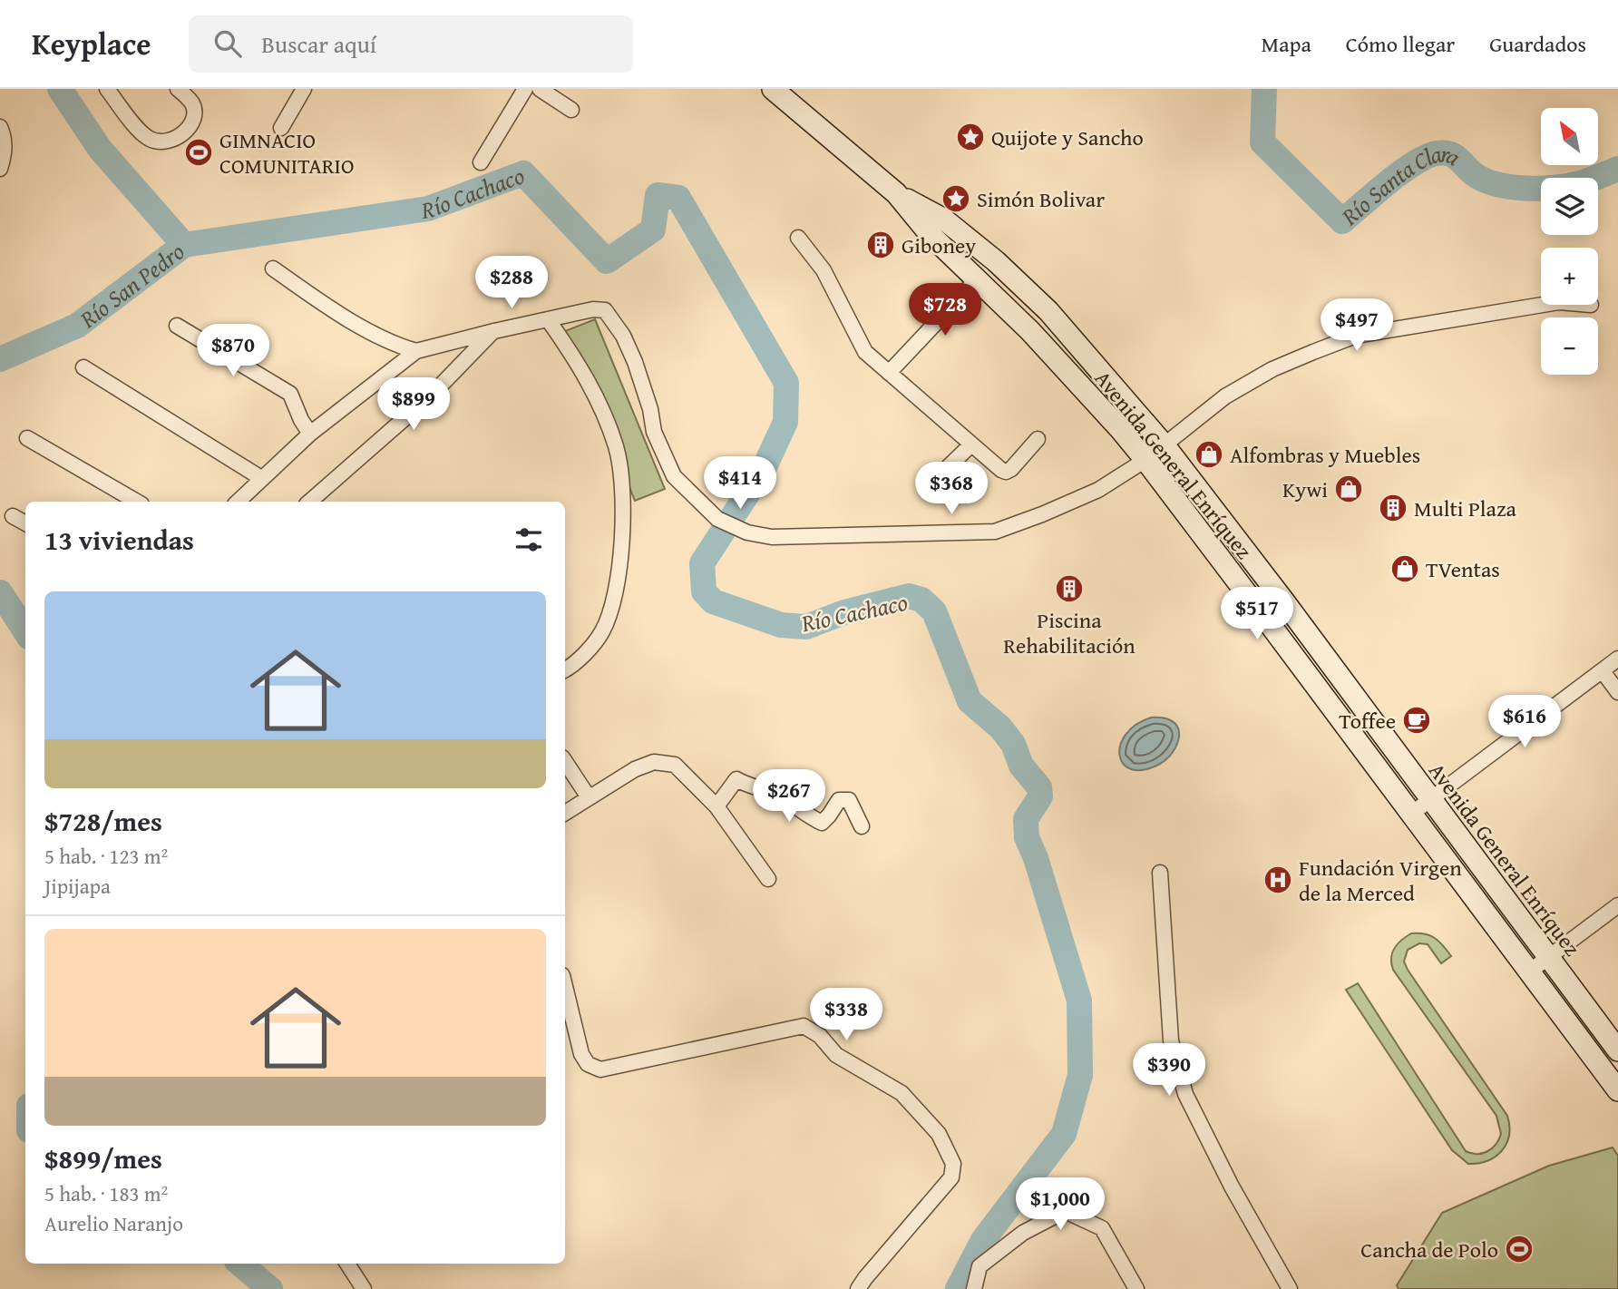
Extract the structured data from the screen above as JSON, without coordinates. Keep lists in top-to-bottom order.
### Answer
{
  "streets": {
    "main road": ["Avenida General Enríquez"]
  },
  "water": ["Río Santa Clara", "Río Cachaco", "Río San Pedro"],
  "places": {
    "place": ["Quijote y Sancho", "Simón Bolivar"],
    "sports": ["GIMNACIO COMUNITARIO", "Cancha de Polo"],
    "building": ["Giboney", "Multi Plaza", "Piscina Rehabilitación"],
    "shop": ["Alfombras y Muebles", "Kywi", "TVentas"],
    "cafe": ["Toffee"],
    "hospital": ["Fundación Virgen de la Merced"]
  },
  "north": "top left",
  "page": {
    "header": "Keyplace",
    "search": "Buscar aquí",
    "nav": ["Mapa", "Cómo llegar", "Guardados"],
    "map_buttons": ["+", "−"],
    "price": [
      "$288",
      "$728",
      "$497",
      "$870",
      "$899",
      "$414",
      "$368",
      "$517",
      "$616",
      "$267",
      "$338",
      "$390",
      "$1,000"
    ],
    "heading": "13 viviendas",
    "list": [
      {
        "name": "$728/mes",
        "note": "5 hab. · 123 m² · Jipijapa"
      },
      {
        "name": "$899/mes",
        "note": "5 hab. · 183 m² · Aurelio Naranjo"
      }
    ]
  }
}
